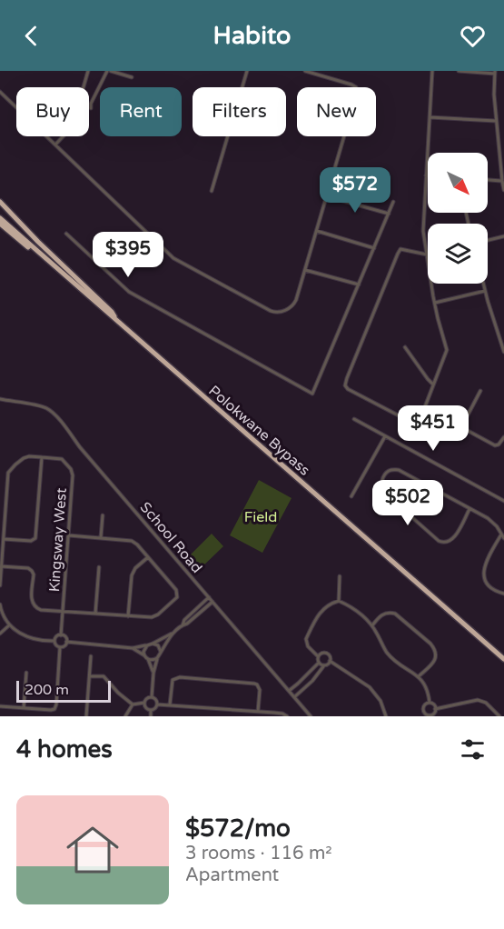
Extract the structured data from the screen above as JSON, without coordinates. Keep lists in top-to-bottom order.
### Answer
{
  "streets": {
    "highway": ["Polokwane Bypass"],
    "street": ["School Road", "Kingsway West"]
  },
  "parks": ["Field"],
  "scale_bar": "200 m",
  "north": "bottom right",
  "page": {
    "header": "Habito",
    "chip": [
      "Buy",
      "Rent",
      "Filters",
      "New"
    ],
    "price": [
      "$572",
      "$395",
      "$451",
      "$502"
    ],
    "scale": "200 m",
    "heading": "4 homes",
    "list": [
      {
        "name": "$572/mo",
        "note": "3 rooms · 116 m² · Apartment"
      }
    ]
  }
}
